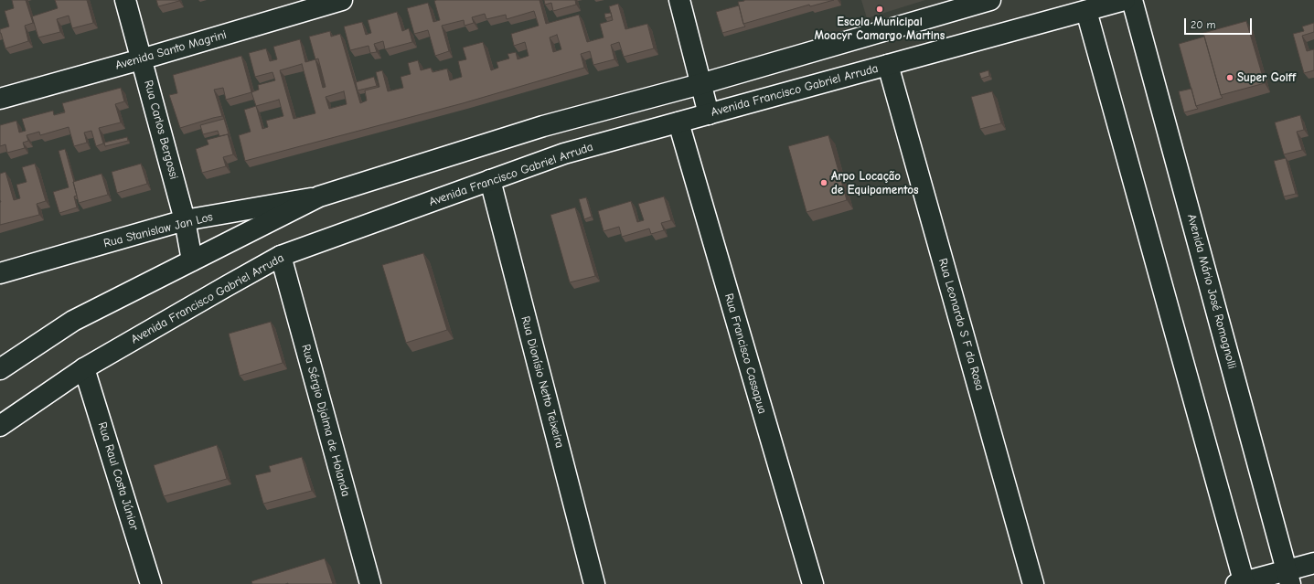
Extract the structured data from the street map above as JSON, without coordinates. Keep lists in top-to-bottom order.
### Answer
{
  "streets": {
    "street": [
      "Avenida Santo Magrini",
      "Avenida Francisco Gabriel Arruda",
      "Rua Carlos Bergossi",
      "Rua Stanislaw Jan Los",
      "Avenida Mário José Romagnolli",
      "Rua Leonardo S F da Rosa",
      "Rua Francisco Cassapua",
      "Rua Dionísio Netto Teixeira",
      "Rua Sérgio Djalma de Holanda",
      "Rua Raul Costa Júnior"
    ]
  },
  "crossings": [
    ["Avenida Santo Magrini", "Rua Carlos Bergossi"],
    ["Avenida Francisco Gabriel Arruda", "Rua Leonardo S F da Rosa"],
    ["Avenida Francisco Gabriel Arruda", "Rua Francisco Cassapua"],
    ["Avenida Francisco Gabriel Arruda", "Rua Dionísio Netto Teixeira"],
    ["Avenida Francisco Gabriel Arruda", "Rua Sérgio Djalma de Holanda"],
    ["Avenida Francisco Gabriel Arruda", "Rua Raul Costa Júnior"],
    ["Rua Carlos Bergossi", "Rua Stanislaw Jan Los"]
  ],
  "places": ["Escola Municipal Moacyr Camargo Martins", "Super Golff", "Arpo Locação de Equipamentos"],
  "scale_bar": "20 m"
}
